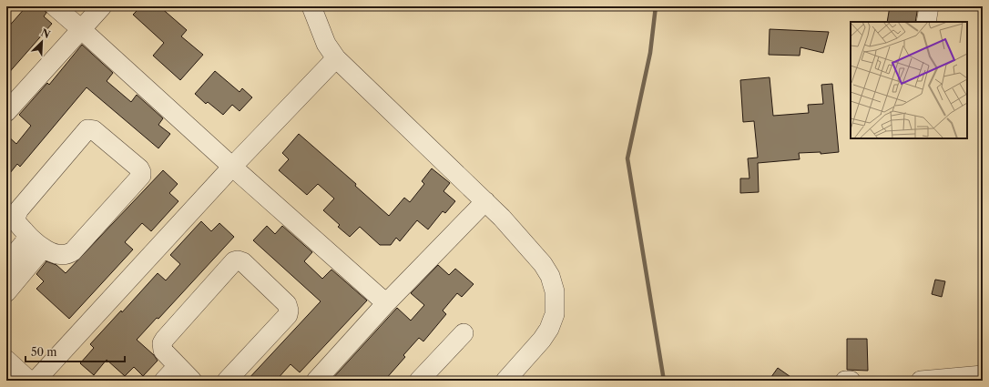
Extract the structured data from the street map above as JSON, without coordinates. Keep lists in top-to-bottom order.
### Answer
{
  "scale_bar": "50 m",
  "north": "top right"
}
